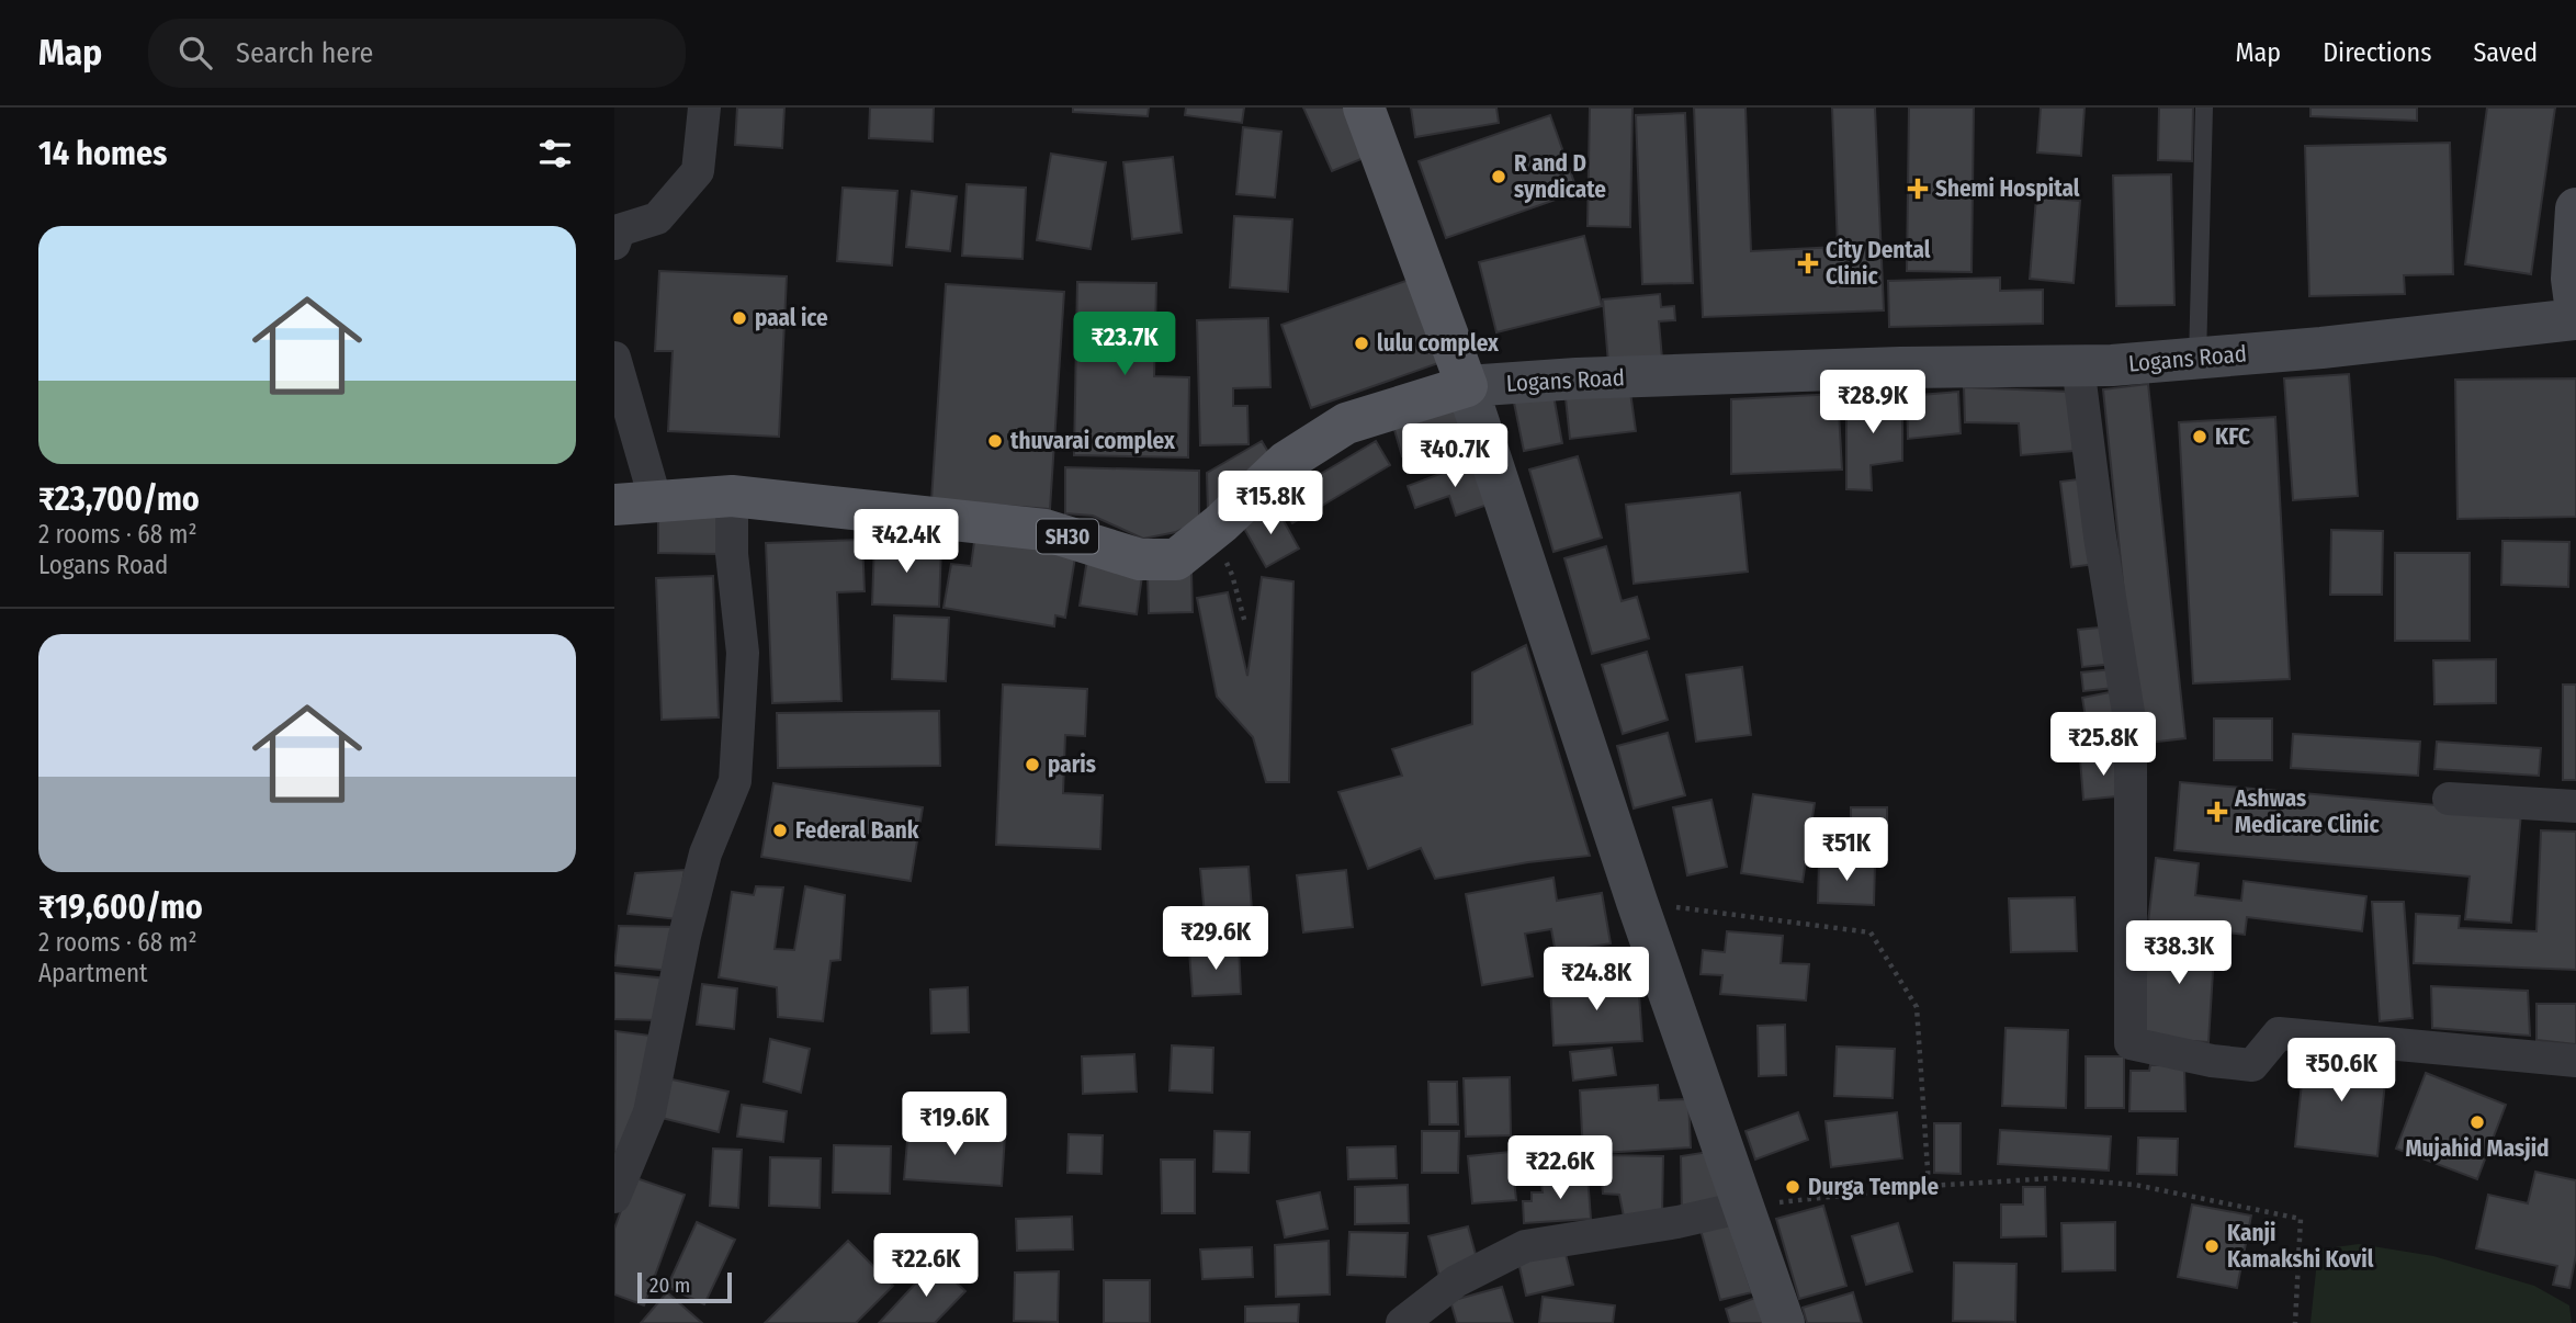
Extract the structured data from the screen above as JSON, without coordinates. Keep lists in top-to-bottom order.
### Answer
{
  "streets": {
    "main road": ["Logans Road", "SH30"]
  },
  "places": {
    "other": [
      "R and D syndicate",
      "paal ice",
      "lulu complex",
      "KFC",
      "thuvarai complex",
      "paris",
      "Federal Bank",
      "Mujahid Masjid",
      "Durga Temple",
      "Kanji Kamakshi Kovil"
    ],
    "health": ["Shemi Hospital", "City Dental Clinic", "Ashwas Medicare Clinic"]
  },
  "scale_bar": "20 m",
  "page": {
    "header": "Map",
    "search": "Search here",
    "nav": ["Map", "Directions", "Saved"],
    "heading": "14 homes",
    "list": [
      {
        "name": "₹23,700/mo",
        "note": "2 rooms · 68 m² · Logans Road"
      },
      {
        "name": "₹19,600/mo",
        "note": "2 rooms · 68 m² · Apartment"
      }
    ],
    "price": [
      "₹23.7K",
      "₹28.9K",
      "₹40.7K",
      "₹15.8K",
      "₹42.4K",
      "₹25.8K",
      "₹51K",
      "₹29.6K",
      "₹38.3K",
      "₹24.8K",
      "₹50.6K",
      "₹19.6K",
      "₹22.6K",
      "₹22.6K"
    ],
    "scale": "20 m"
  }
}
